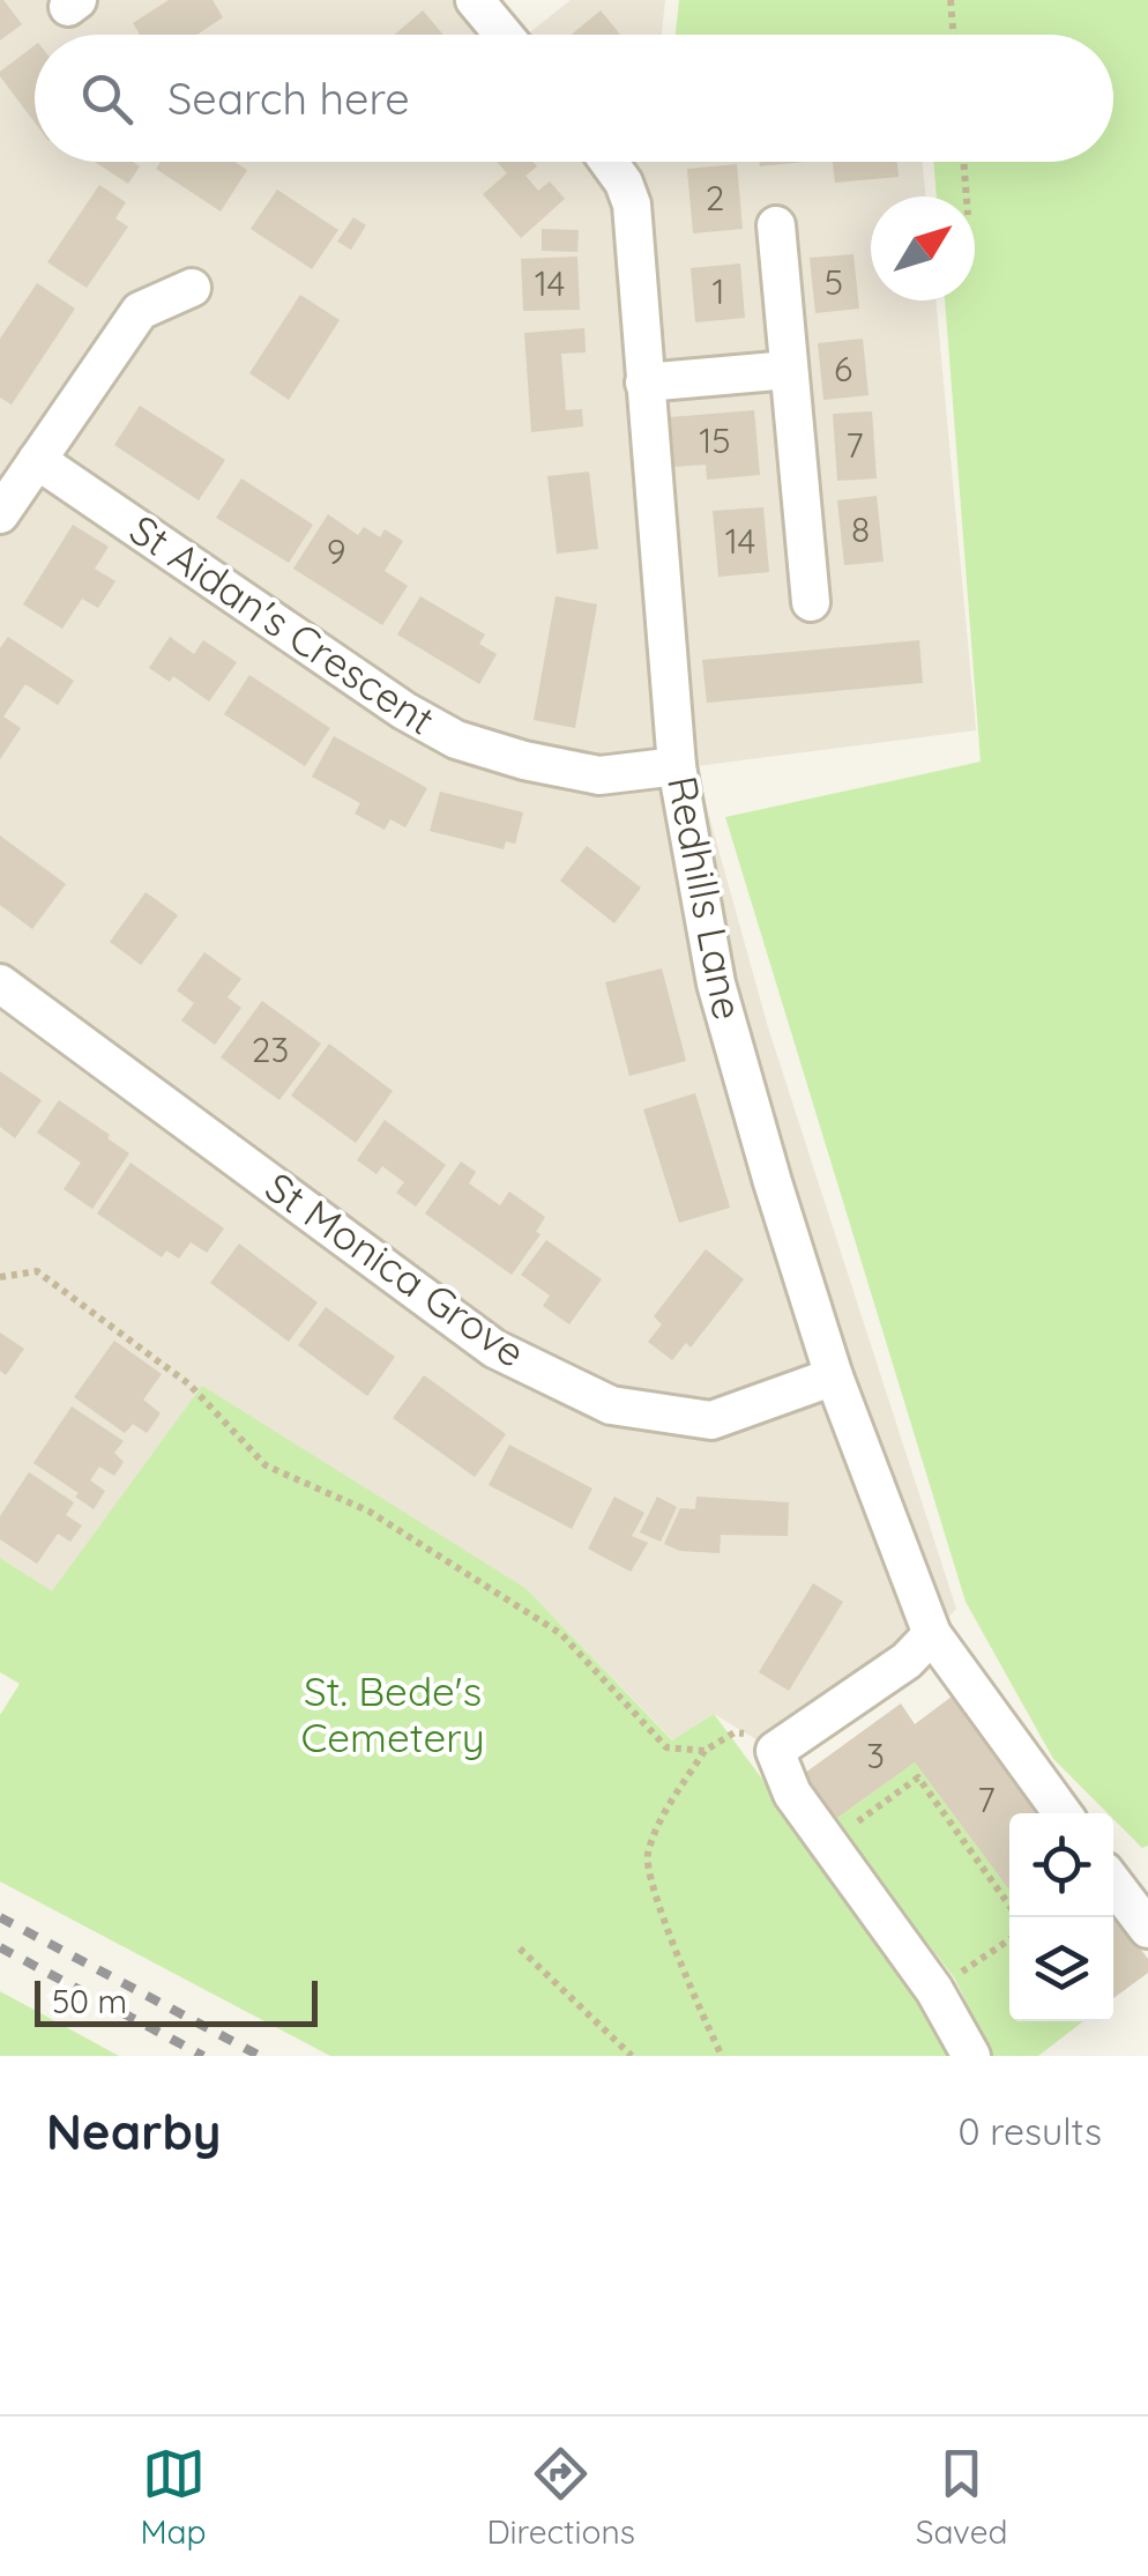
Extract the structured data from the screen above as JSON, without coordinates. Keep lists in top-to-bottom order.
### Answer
{
  "streets": {
    "street": ["St Aidan's Crescent", "Redhills Lane", "St Monica Grove"]
  },
  "crossings": [
    ["St Aidan's Crescent", "Redhills Lane"],
    ["Redhills Lane", "St Monica Grove"]
  ],
  "parks": ["St. Bede's Cemetery"],
  "house_numbers": [
    "2",
    "5",
    "14",
    "1",
    "6",
    "15",
    "7",
    "8",
    "14",
    "9",
    "23",
    "3",
    "7"
  ],
  "scale_bar": "50 m",
  "north": "top right",
  "page": {
    "search": "Search here",
    "scale": "50 m",
    "heading": ["Nearby", "0 results"],
    "nav": ["Map", "Directions", "Saved"]
  }
}
